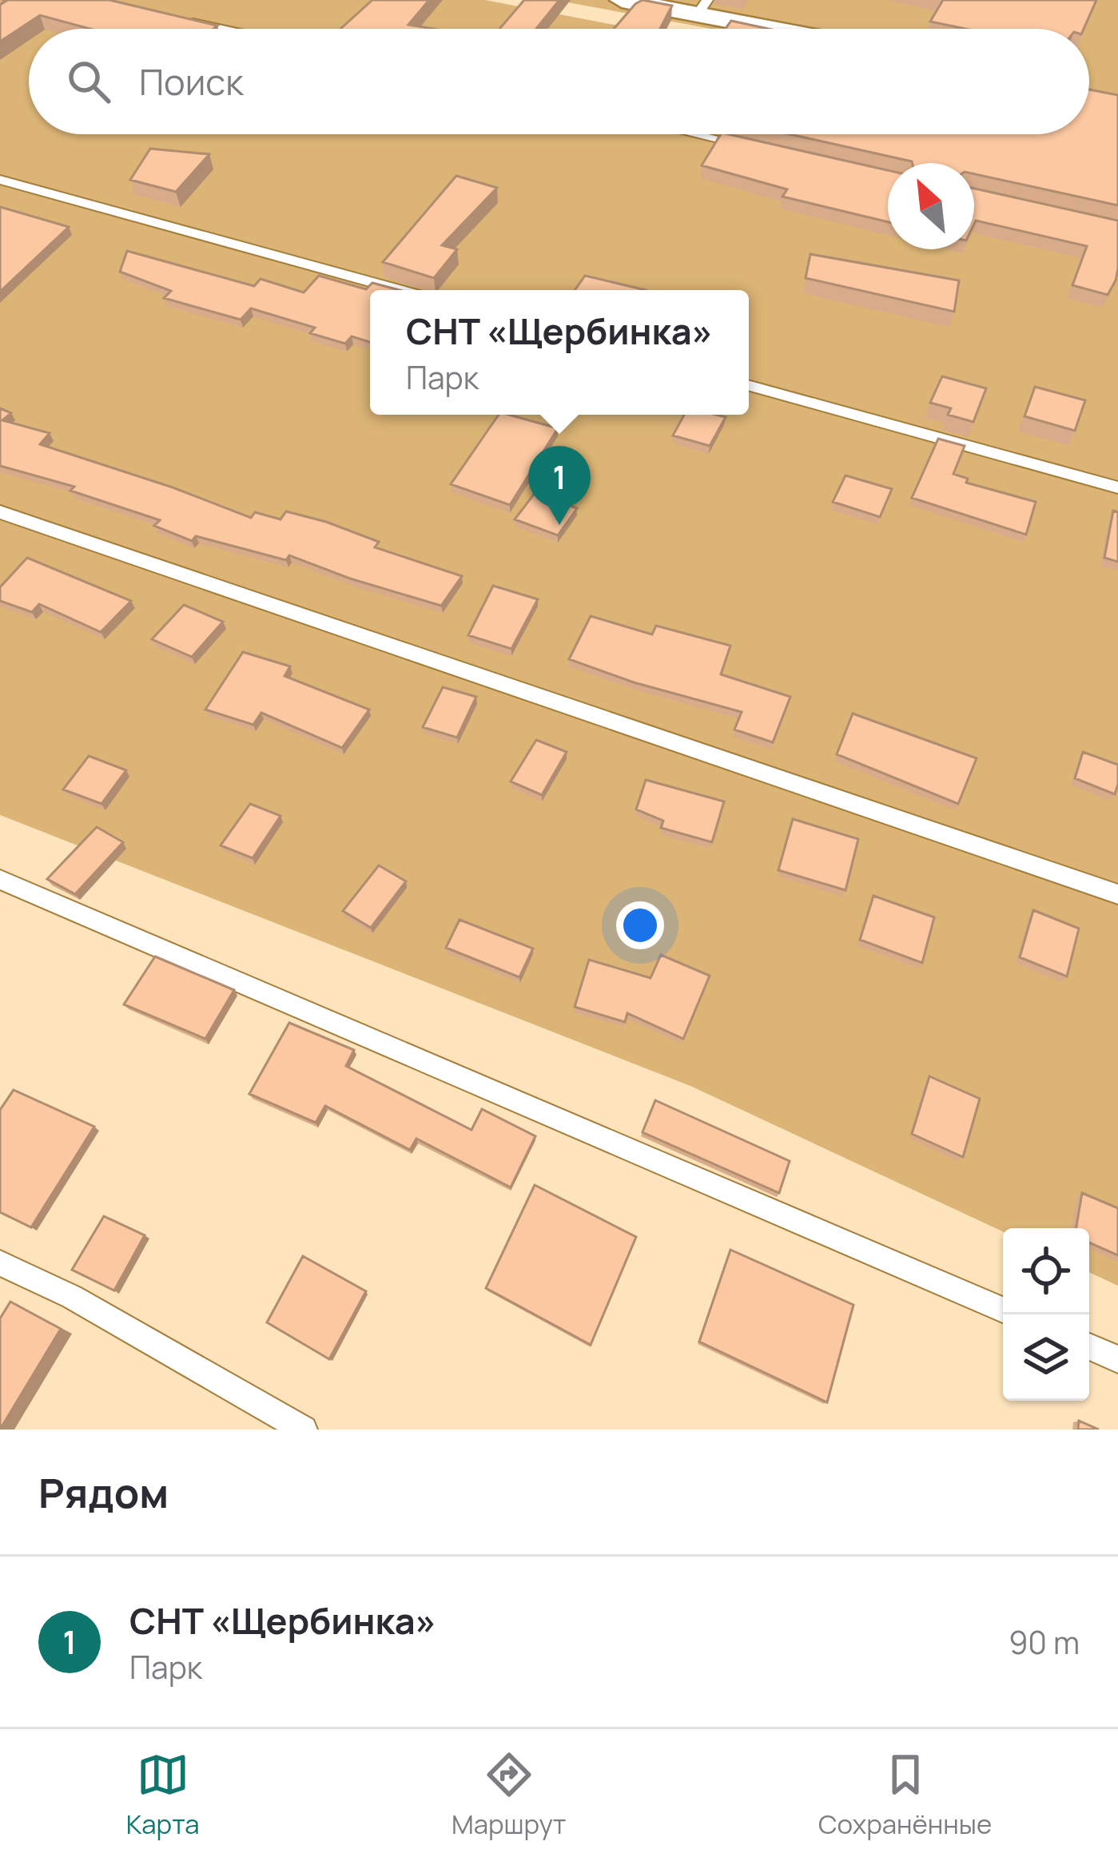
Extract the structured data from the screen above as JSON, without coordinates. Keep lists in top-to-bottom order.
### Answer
{
  "north": "top left",
  "page": {
    "search": "Поиск",
    "popup": ["СНТ «Щербинка»", "Парк"],
    "pins": "1",
    "heading": "Рядом",
    "list": [
      {
        "mark": "1",
        "name": "СНТ «Щербинка»",
        "note": "Парк",
        "value": "90 m"
      }
    ],
    "nav": ["Карта", "Маршрут", "Сохранённые"]
  }
}
